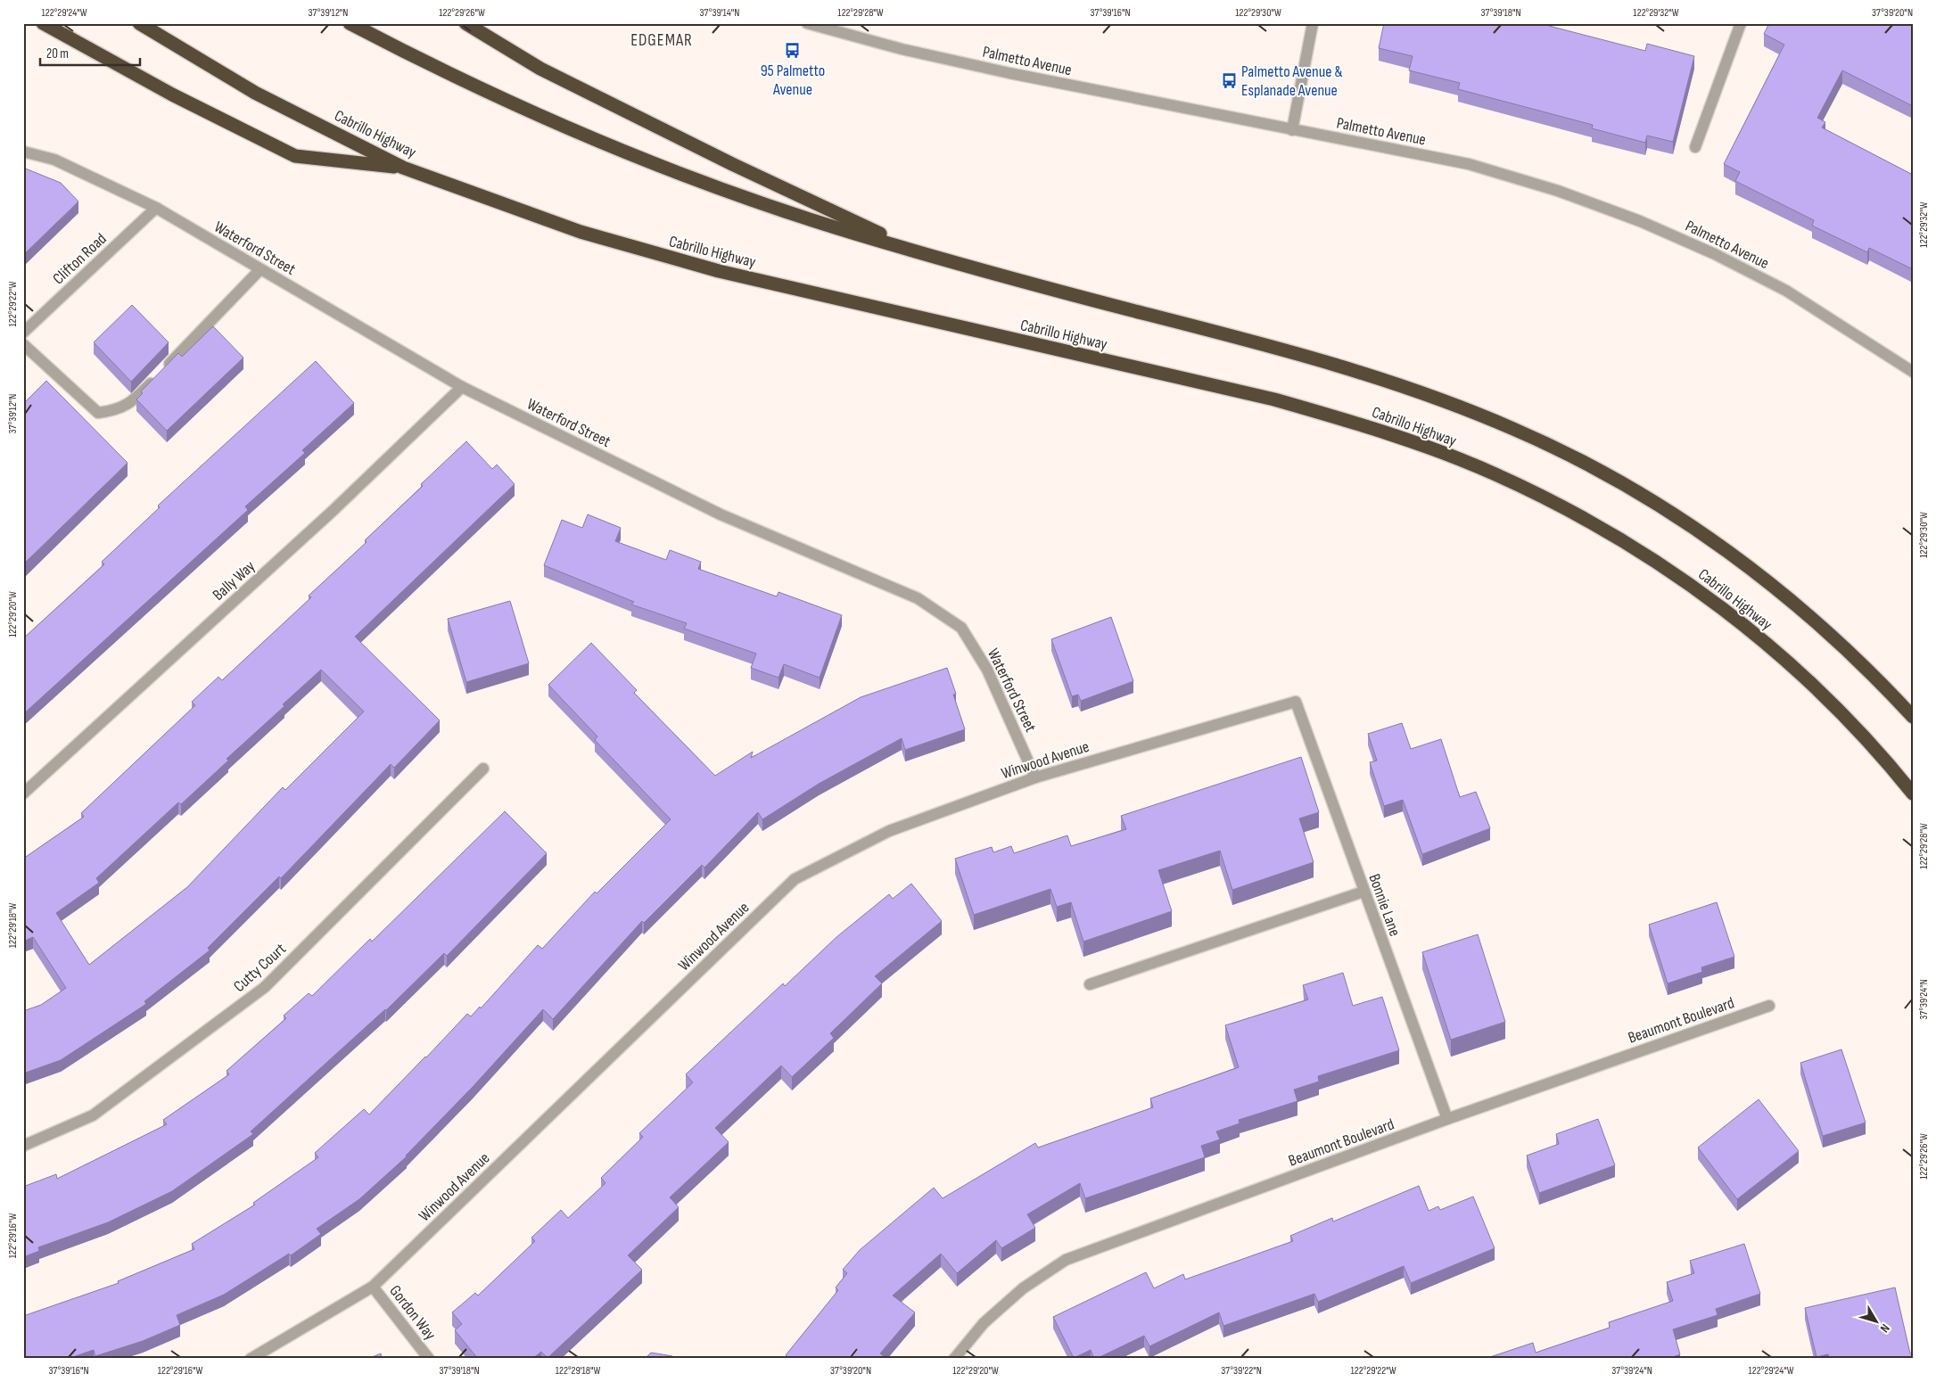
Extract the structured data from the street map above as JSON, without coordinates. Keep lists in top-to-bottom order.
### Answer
{
  "streets": {
    "highway": ["Cabrillo Highway"],
    "street": [
      "Palmetto Avenue",
      "Waterford Street",
      "Clifton Road",
      "Bally Way",
      "Winwood Avenue",
      "Bonnie Lane",
      "Cutty Court",
      "Beaumont Boulevard",
      "Gordon Way"
    ]
  },
  "crossings": [
    ["Waterford Street", "Clifton Road"],
    ["Waterford Street", "Bally Way"],
    ["Waterford Street", "Winwood Avenue"],
    ["Winwood Avenue", "Bonnie Lane"],
    ["Winwood Avenue", "Gordon Way"],
    ["Bonnie Lane", "Beaumont Boulevard"]
  ],
  "districts": ["EDGEMAR"],
  "places": {
    "bus stop": ["95 Palmetto Avenue", "Palmetto Avenue & Esplanade Avenue"]
  },
  "scale_bar": "20 m",
  "north": "bottom right",
  "coordinates": [
    "122°29'24\"W",
    "37°39'12\"N",
    "122°29'26\"W",
    "37°39'14\"N",
    "122°29'28\"W",
    "37°39'16\"N",
    "122°29'30\"W",
    "37°39'18\"N",
    "122°29'32\"W",
    "37°39'20\"N",
    "122°29'22\"W",
    "122°29'20\"W",
    "122°29'18\"W",
    "37°39'24\"N",
    "122°29'16\"W",
    "37°39'22\"N"
  ]
}
